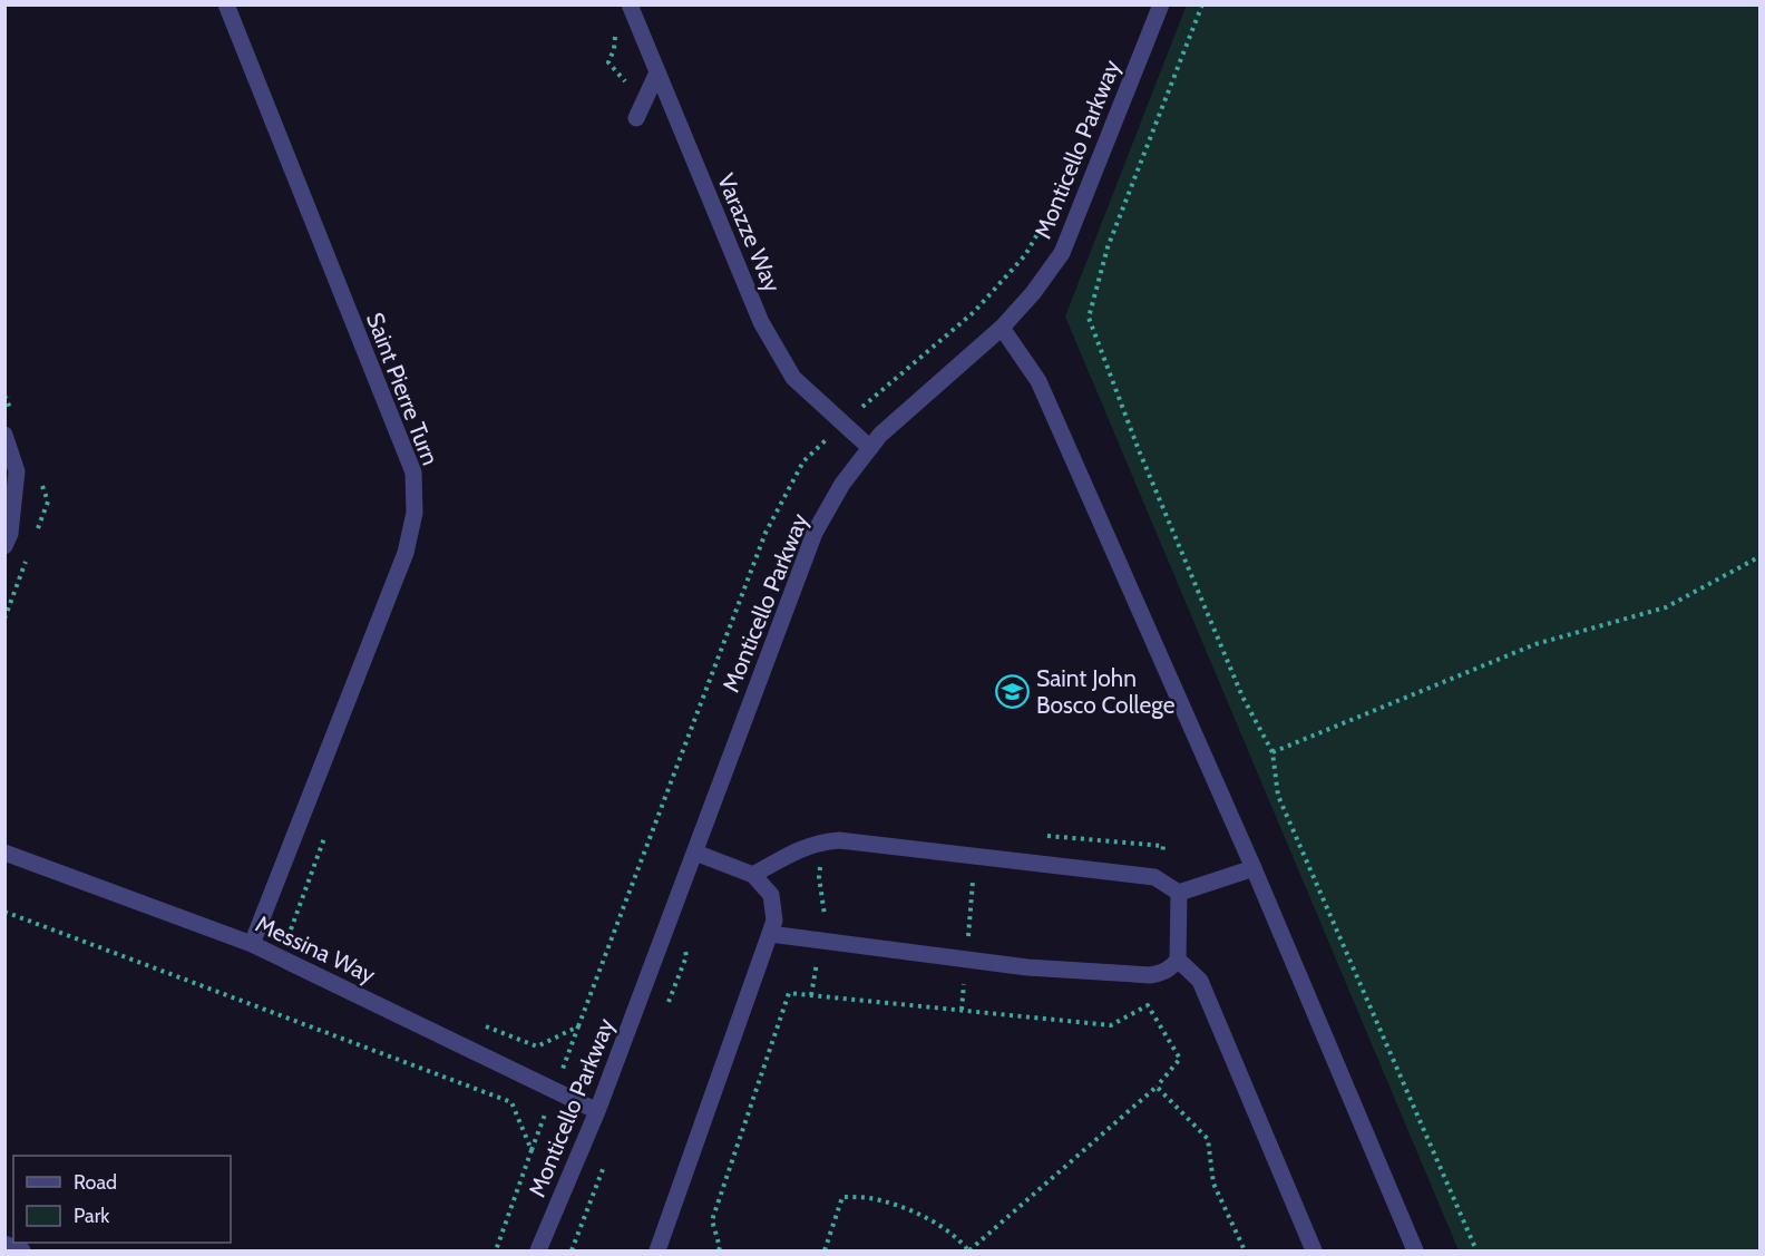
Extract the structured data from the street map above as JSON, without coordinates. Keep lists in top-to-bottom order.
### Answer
{
  "streets": {
    "street": [
      "Monticello Parkway",
      "Varazze Way",
      "Saint Pierre Turn",
      "Messina Way"
    ]
  },
  "crossings": [
    ["Monticello Parkway", "Varazze Way"],
    ["Monticello Parkway", "Messina Way"],
    ["Saint Pierre Turn", "Messina Way"]
  ],
  "places": {
    "school or university": ["Saint John Bosco College"]
  },
  "legend": ["Road", "Park"]
}
